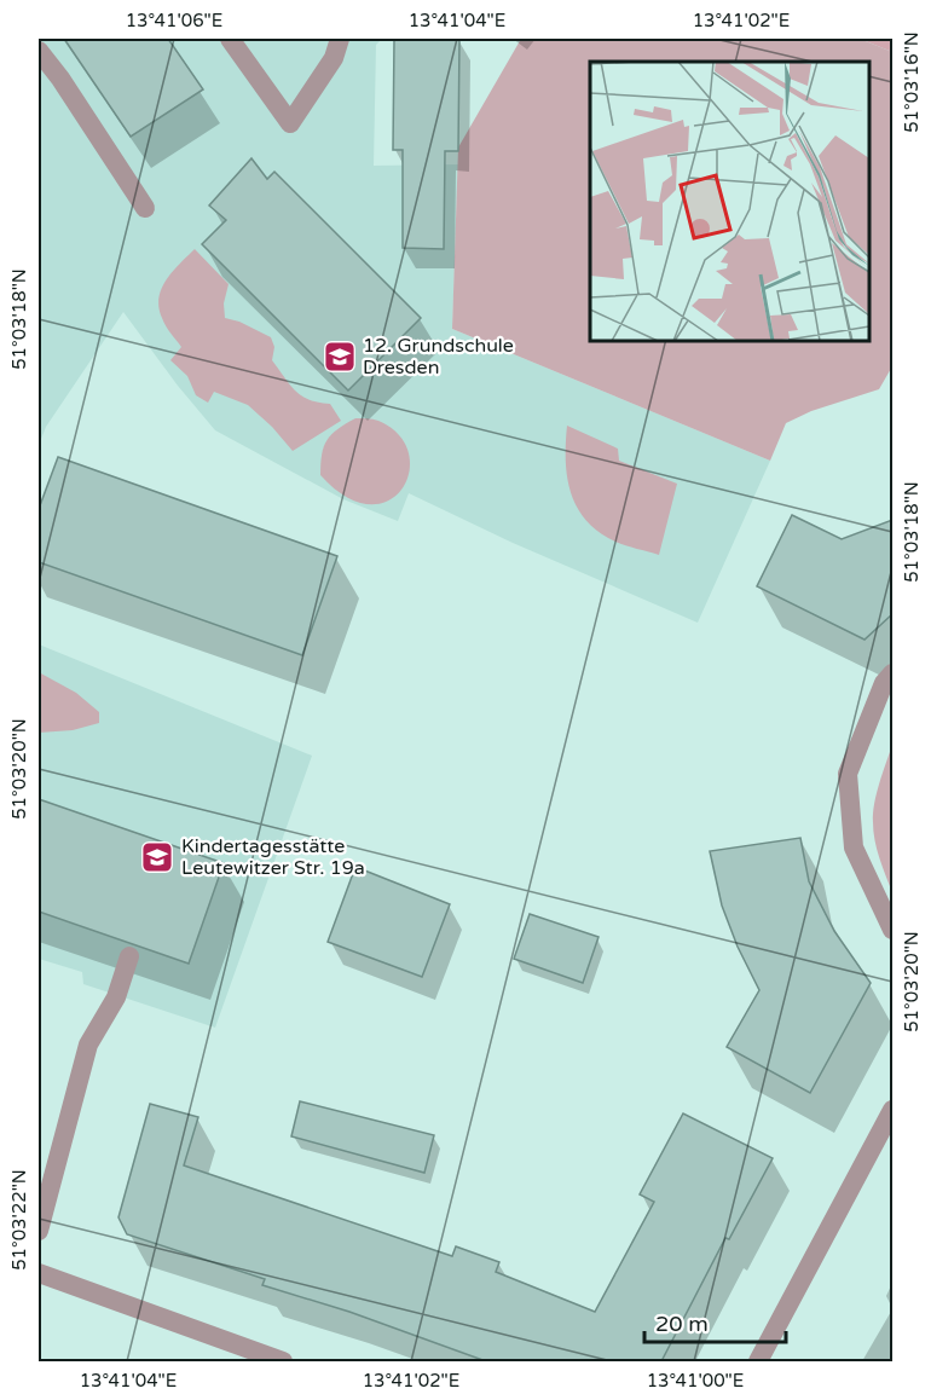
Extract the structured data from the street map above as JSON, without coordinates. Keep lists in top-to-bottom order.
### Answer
{
  "places": {
    "school or university": ["12. Grundschule Dresden", "Kindertagesstätte Leutewitzer Str. 19a"]
  },
  "scale_bar": "20 m",
  "coordinates": [
    "13°41'06\"E",
    "13°41'04\"E",
    "13°41'02\"E",
    "51°03'16\"N",
    "51°03'18\"N",
    "51°03'20\"N",
    "51°03'22\"N",
    "13°41'00\"E"
  ]
}
